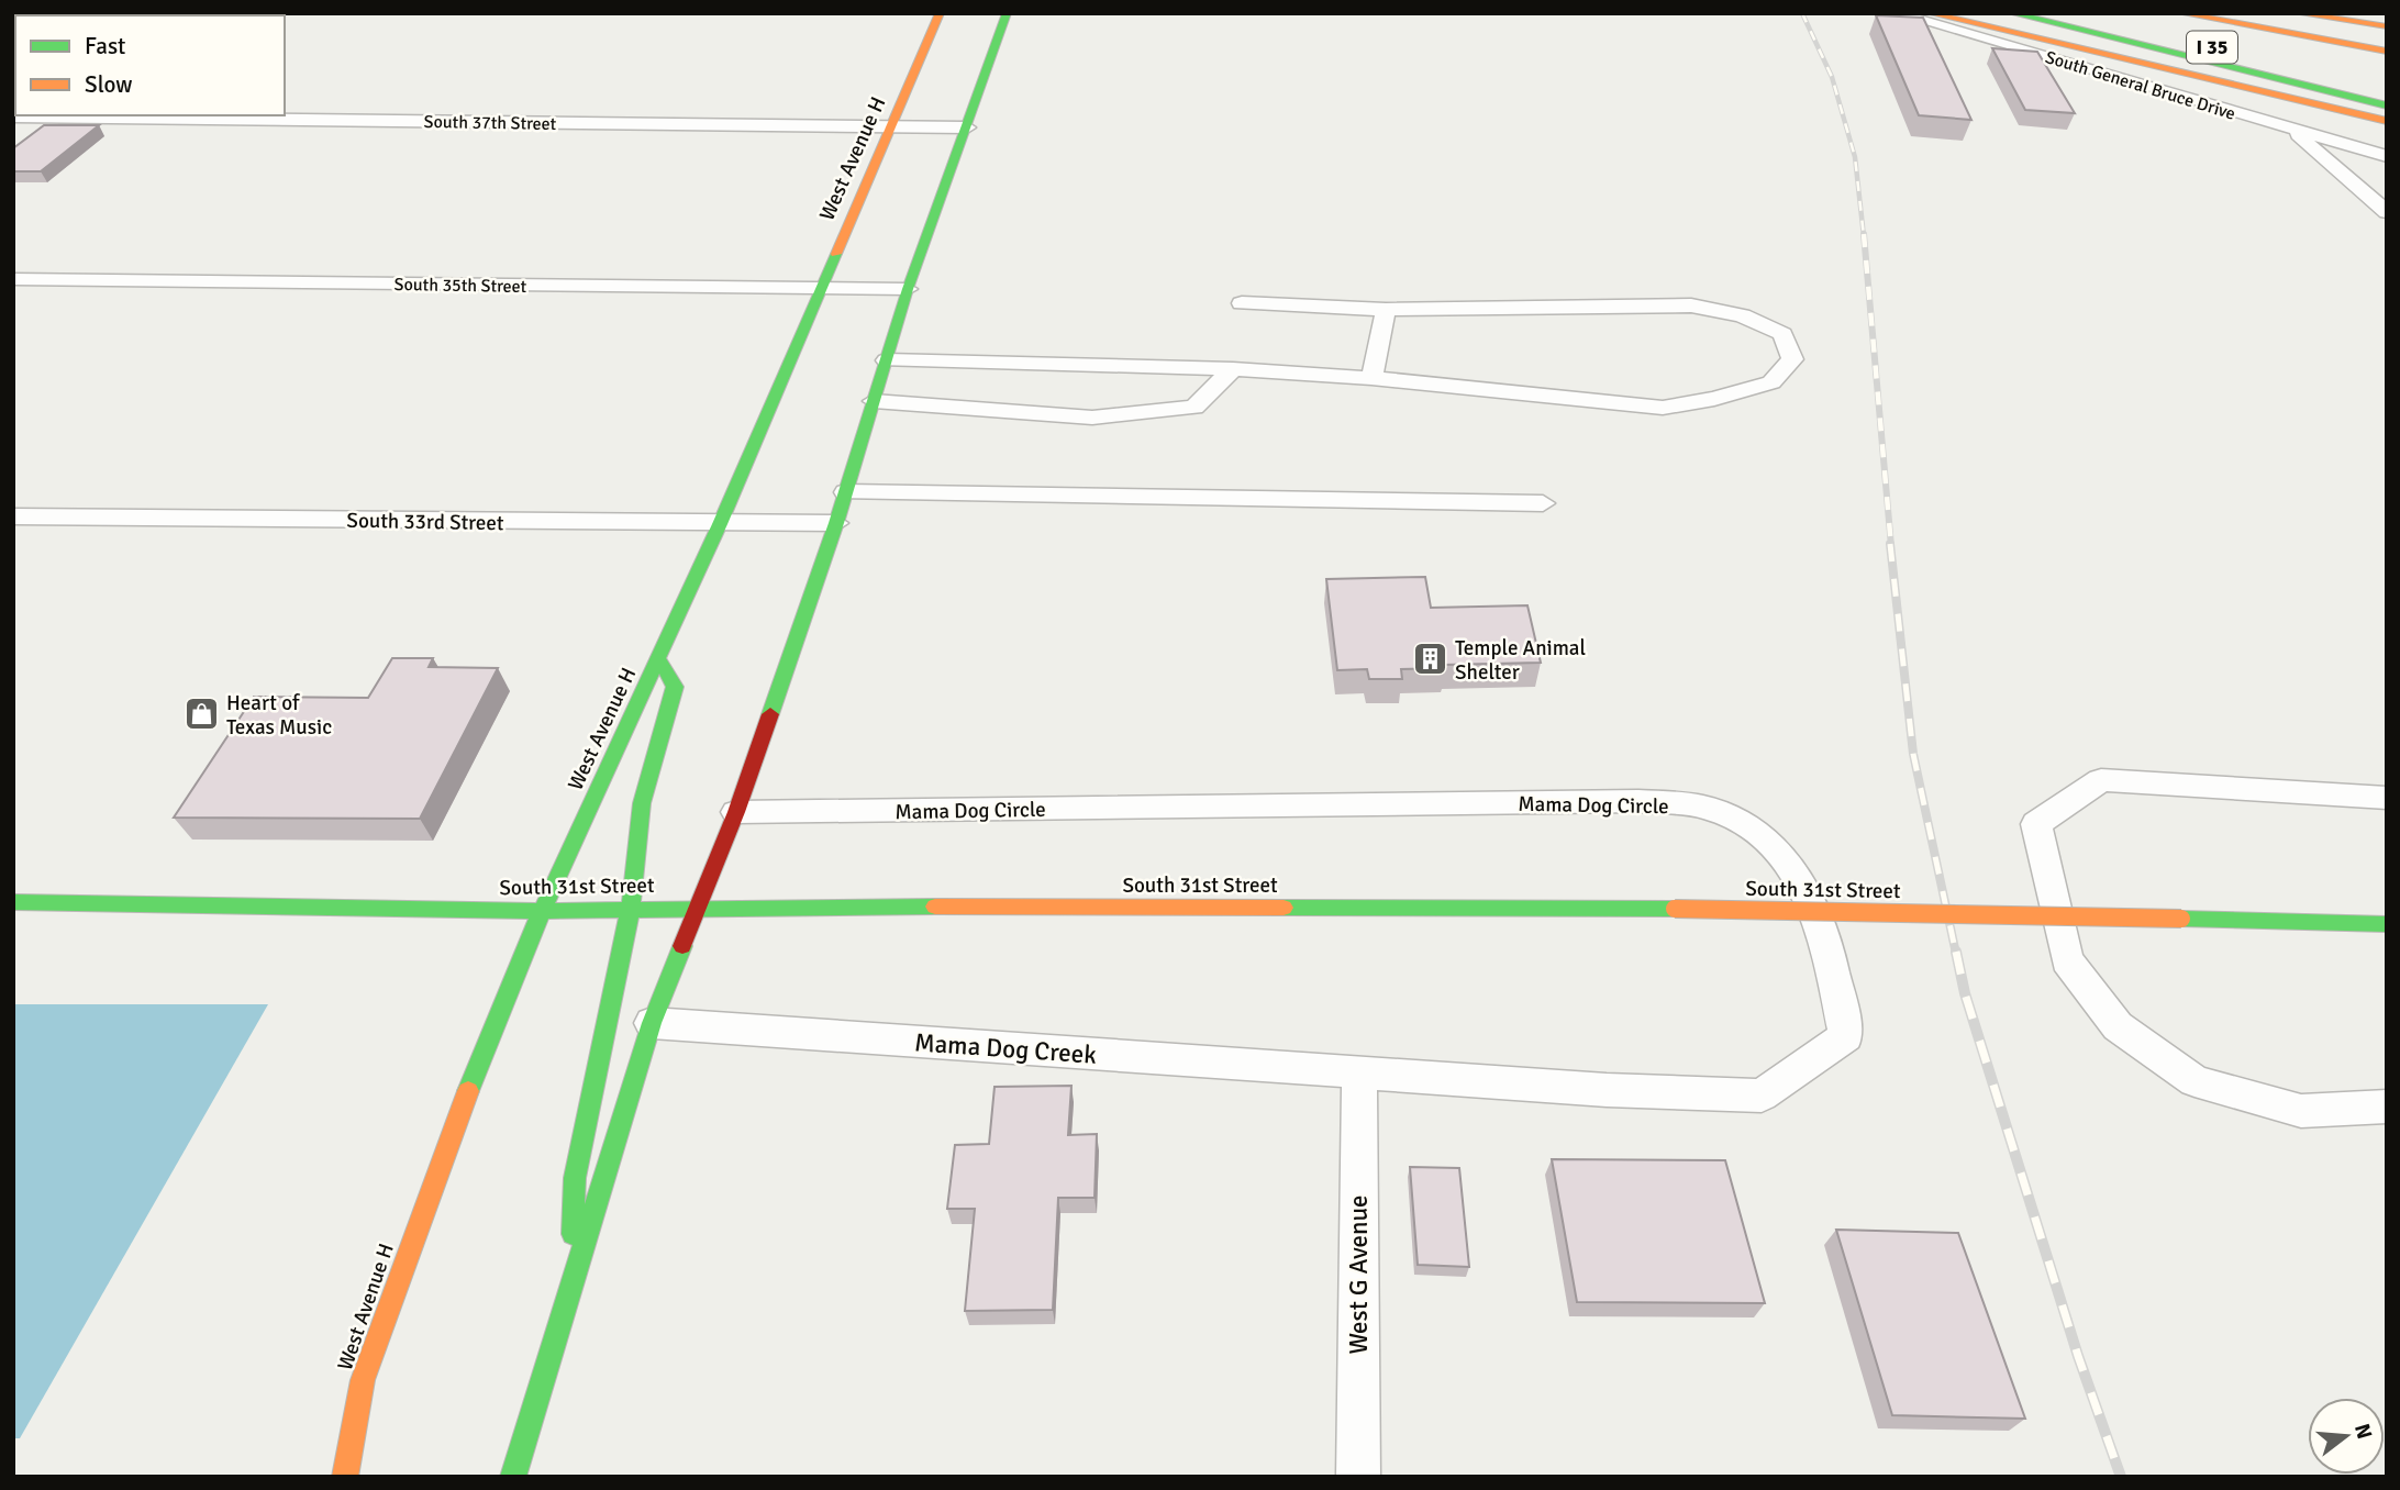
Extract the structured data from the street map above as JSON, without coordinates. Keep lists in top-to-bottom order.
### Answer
{
  "streets": {
    "main road": [
      "I 35",
      "South General Bruce Drive",
      "West Avenue H",
      "South 31st Street"
    ],
    "street": [
      "South 37th Street",
      "South 35th Street",
      "South 33rd Street",
      "Mama Dog Circle",
      "Mama Dog Creek",
      "West G Avenue"
    ]
  },
  "crossings": [
    ["South 37th Street", "West Avenue H"],
    ["West Avenue H", "South 35th Street"],
    ["West Avenue H", "South 33rd Street"],
    ["West Avenue H", "South 31st Street"],
    ["Mama Dog Circle", "Mama Dog Creek"],
    ["Mama Dog Circle", "West G Avenue"],
    ["Mama Dog Creek", "West G Avenue"]
  ],
  "places": {
    "building": ["Temple Animal Shelter"],
    "shop": ["Heart of Texas Music"]
  },
  "legend": ["Fast", "Slow"],
  "north": "right"
}
